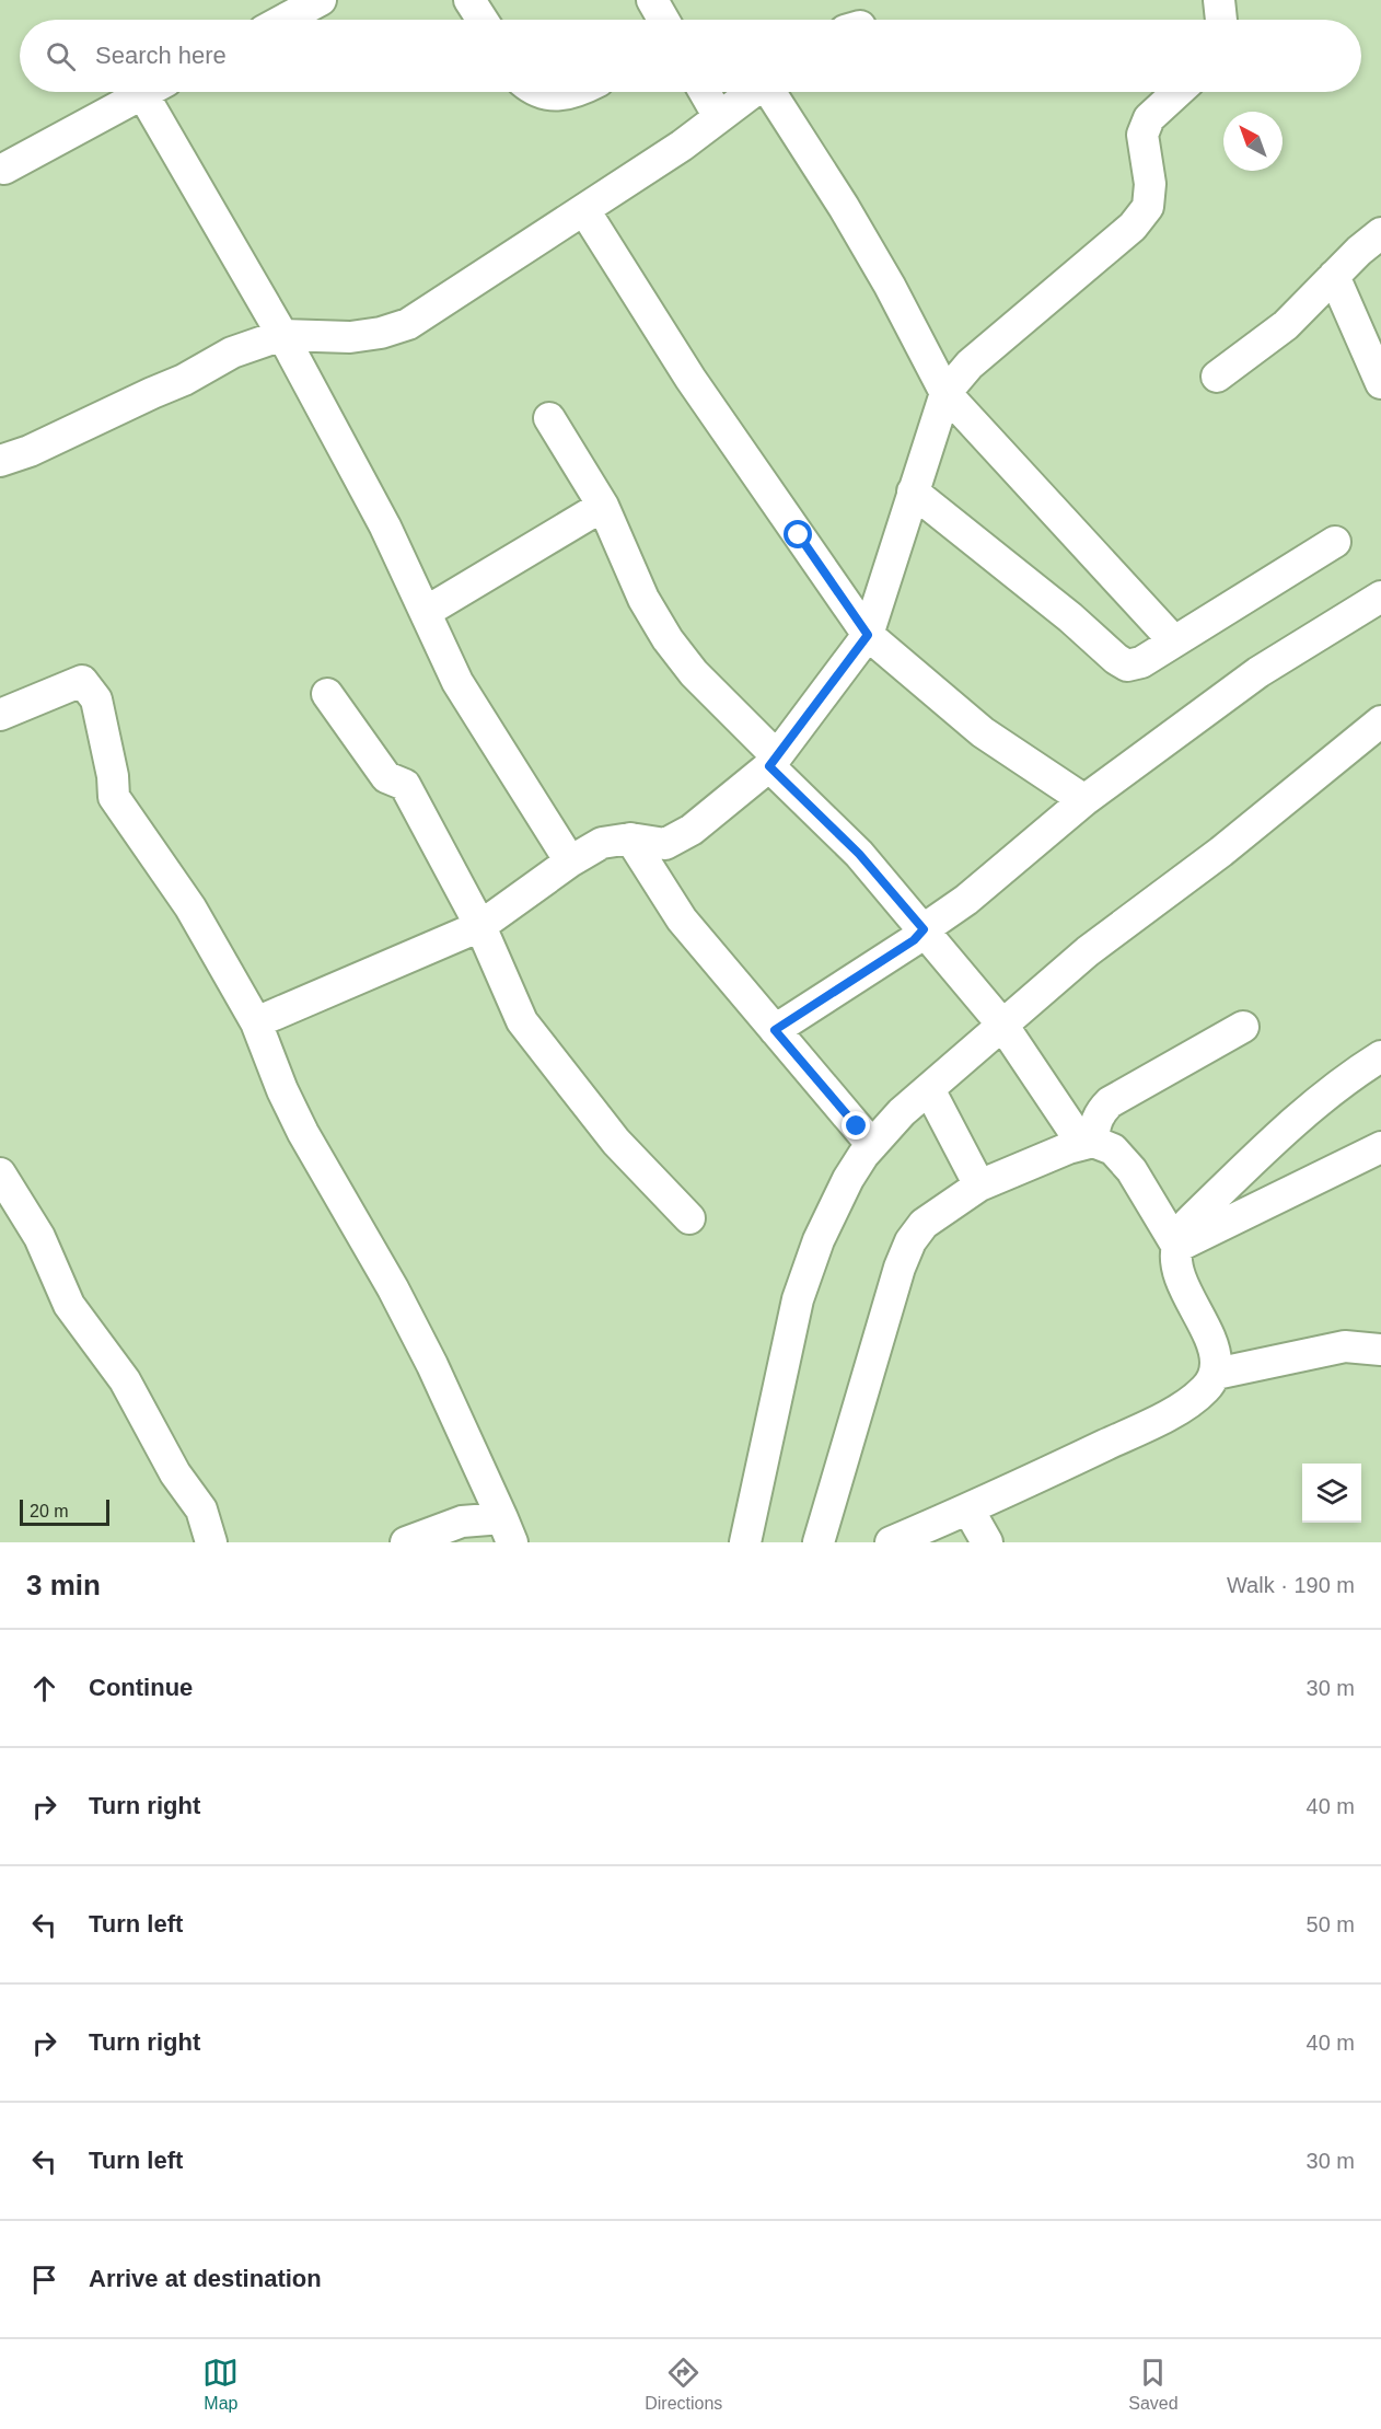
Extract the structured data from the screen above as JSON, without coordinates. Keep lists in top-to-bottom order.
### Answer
{
  "scale_bar": "20 m",
  "north": "top left",
  "page": {
    "search": "Search here",
    "scale": "20 m",
    "heading": ["3 min", "Walk · 190 m"],
    "list": [
      ["Continue", "30 m"],
      ["Turn right", "40 m"],
      ["Turn left", "50 m"],
      ["Turn right", "40 m"],
      ["Turn left", "30 m"],
      "Arrive at destination"
    ],
    "nav": ["Map", "Directions", "Saved"]
  }
}
